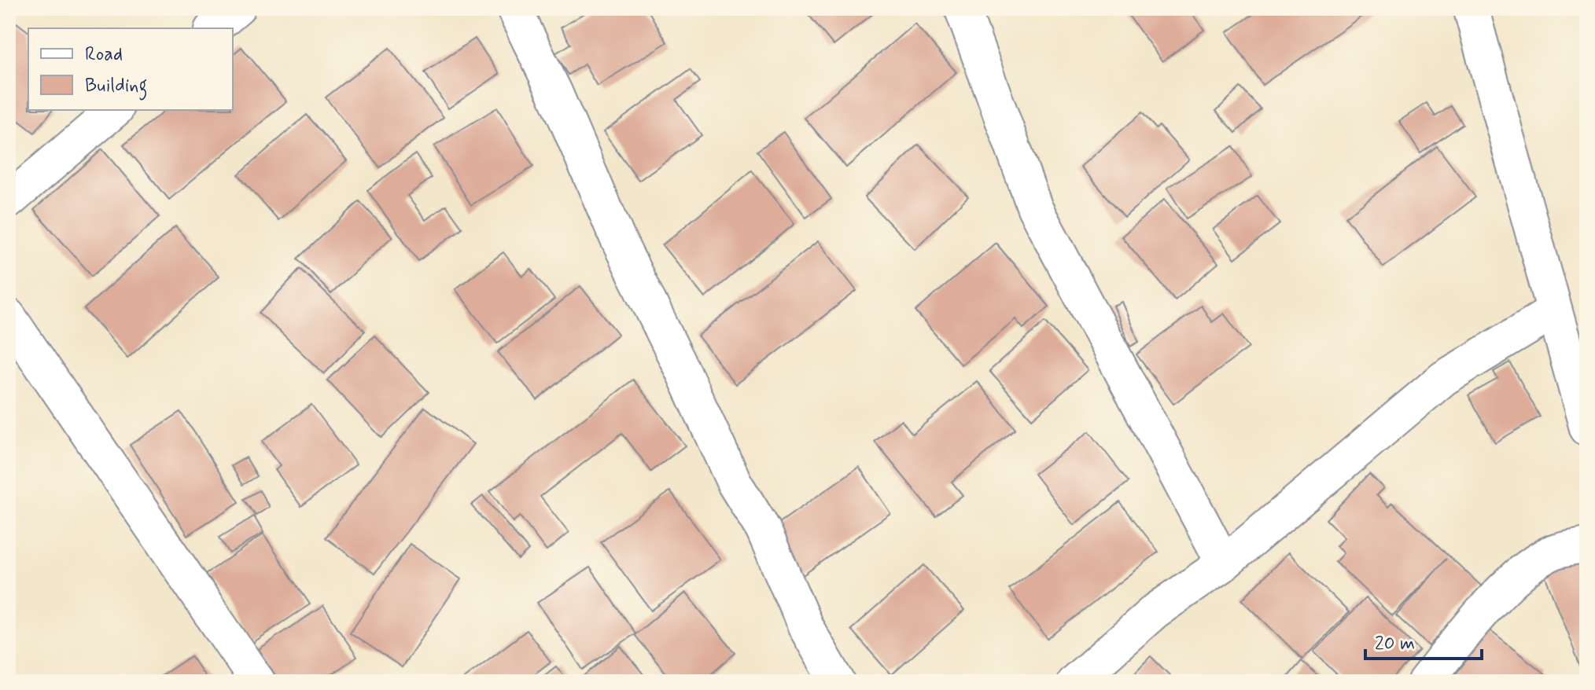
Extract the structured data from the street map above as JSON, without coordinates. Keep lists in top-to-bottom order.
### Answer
{
  "legend": ["Road", "Building"],
  "scale_bar": "20 m"
}
